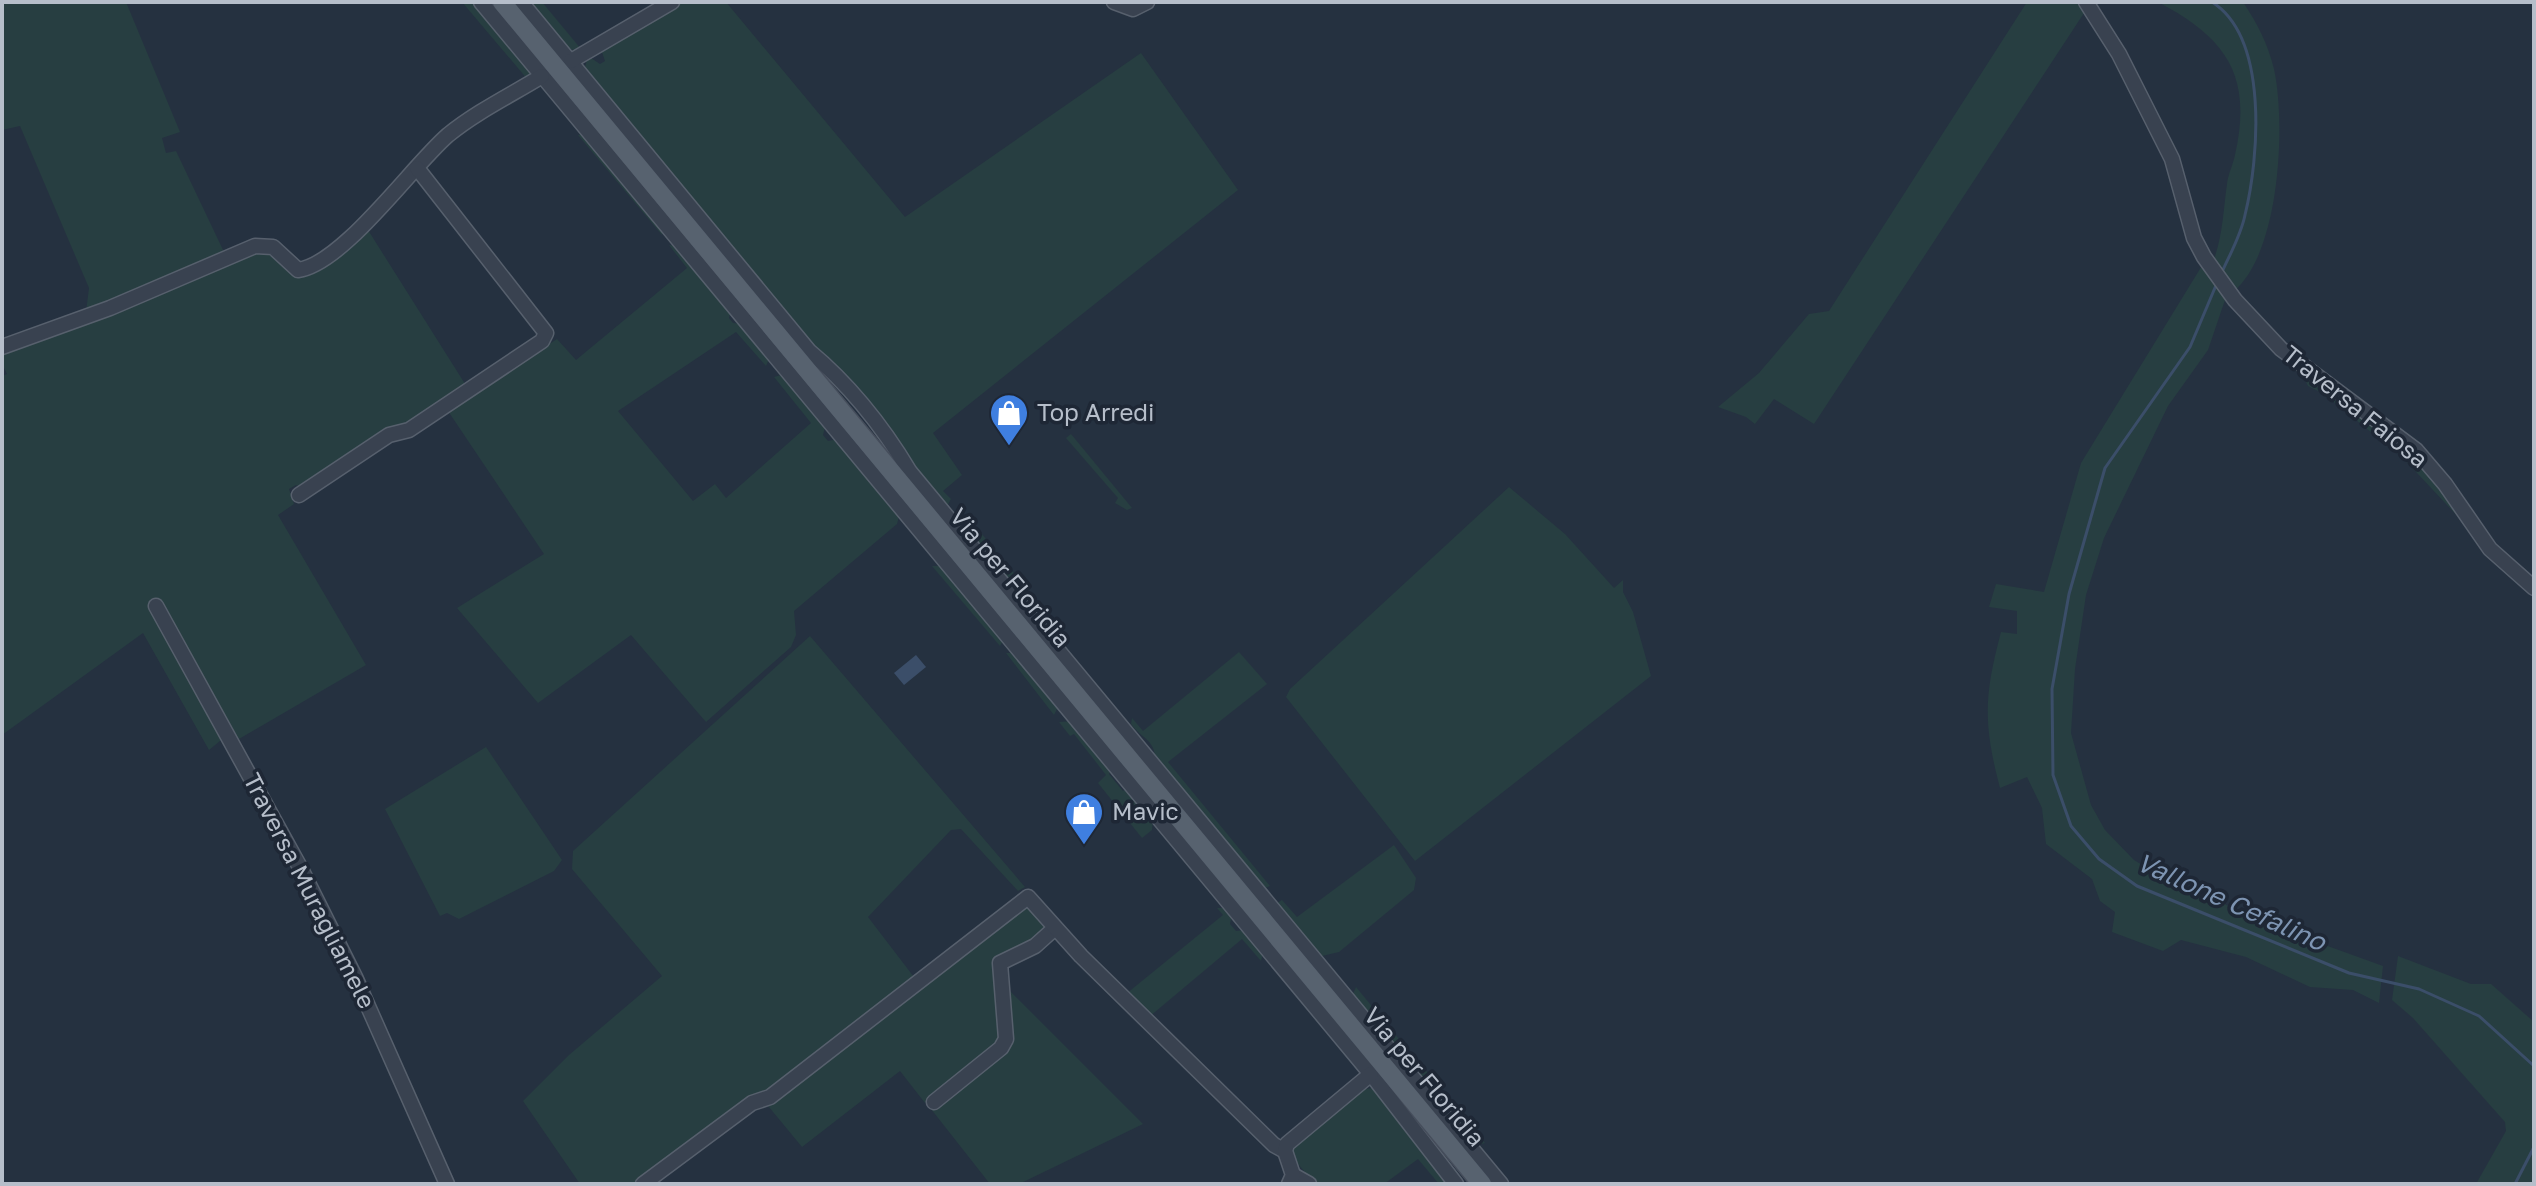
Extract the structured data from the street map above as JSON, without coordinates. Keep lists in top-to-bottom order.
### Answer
{
  "streets": {
    "main road": ["Via per Floridia"],
    "street": ["Traversa Faiosa", "Traversa Muragliamele"]
  },
  "water": ["Vallone Cefalino"],
  "places": {
    "shop": ["Top Arredi", "Mavic"]
  }
}
